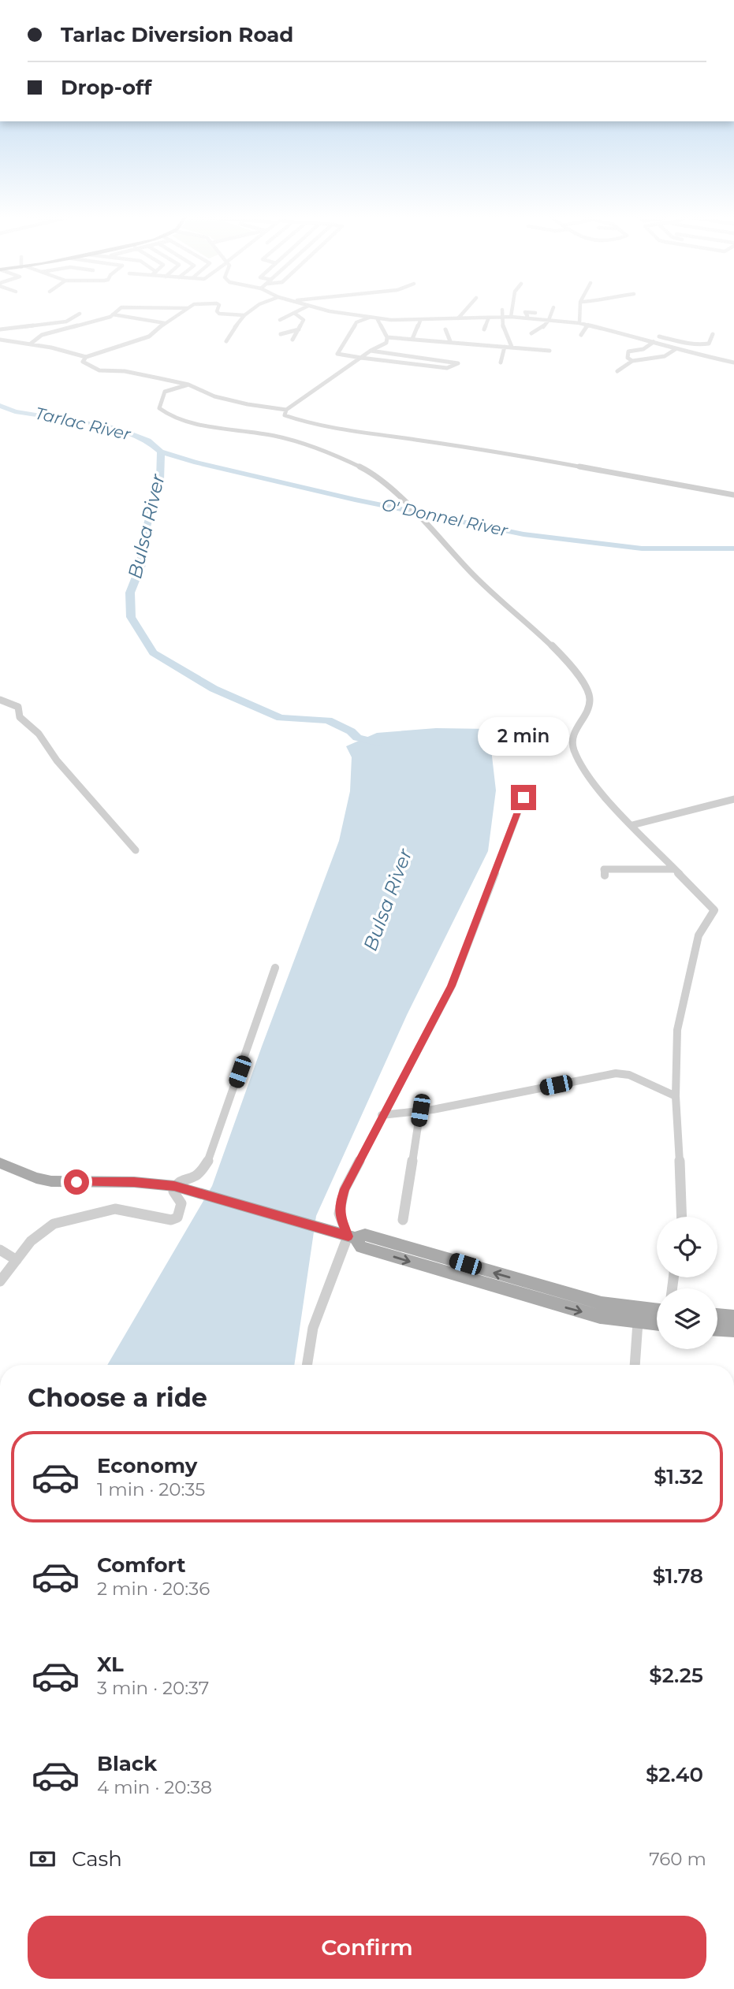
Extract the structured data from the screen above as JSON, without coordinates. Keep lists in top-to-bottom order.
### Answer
{
  "water": ["Tarlac River", "O' Donnel River", "Bulsa River"],
  "page": {
    "banner": ["Tarlac Diversion Road", "Drop-off"],
    "bubble": "2 min",
    "heading": "Choose a ride",
    "list": [
      {
        "name": "Economy",
        "note": "1 min · 20:35",
        "value": "$1.32"
      },
      {
        "name": "Comfort",
        "note": "2 min · 20:36",
        "value": "$1.78"
      },
      {
        "name": "XL",
        "note": "3 min · 20:37",
        "value": "$2.25"
      },
      {
        "name": "Black",
        "note": "4 min · 20:38",
        "value": "$2.40"
      }
    ],
    "pay": ["Cash", "760 m"],
    "buttons": "Confirm"
  }
}
